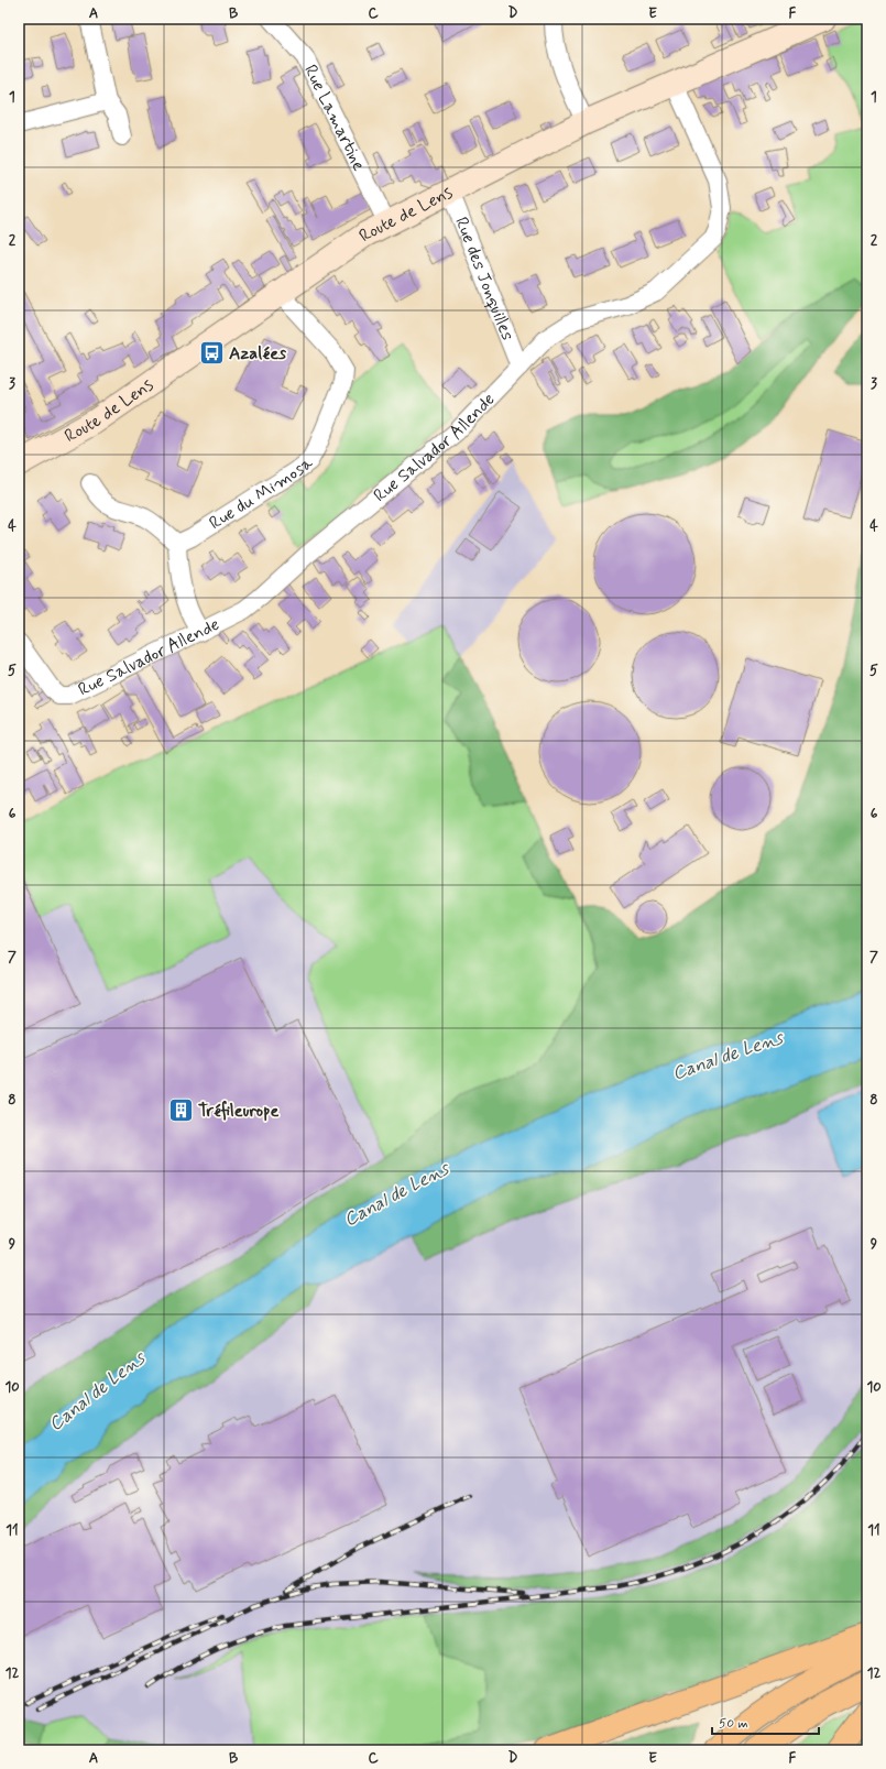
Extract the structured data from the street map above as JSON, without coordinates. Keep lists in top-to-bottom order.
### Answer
{
  "streets": {
    "street": [
      "Rue Lamartine",
      "Route de Lens",
      "Rue des Jonquilles",
      "Rue Salvador Allende",
      "Rue du Mimosa"
    ]
  },
  "crossings": [
    ["Rue Lamartine", "Route de Lens"],
    ["Route de Lens", "Rue des Jonquilles"],
    ["Route de Lens", "Rue Salvador Allende"],
    ["Route de Lens", "Rue du Mimosa"],
    ["Rue des Jonquilles", "Rue Salvador Allende"]
  ],
  "water": ["Canal de Lens"],
  "places": {
    "bus stop": ["Azalées"],
    "building": ["Tréfileurope"]
  },
  "scale_bar": "50 m",
  "grid": {
    "columns": [
      "A",
      "B",
      "C",
      "D",
      "E",
      "F"
    ],
    "rows": [
      "1",
      "2",
      "3",
      "4",
      "5",
      "6",
      "7",
      "8",
      "9",
      "10",
      "11",
      "12"
    ]
  }
}
